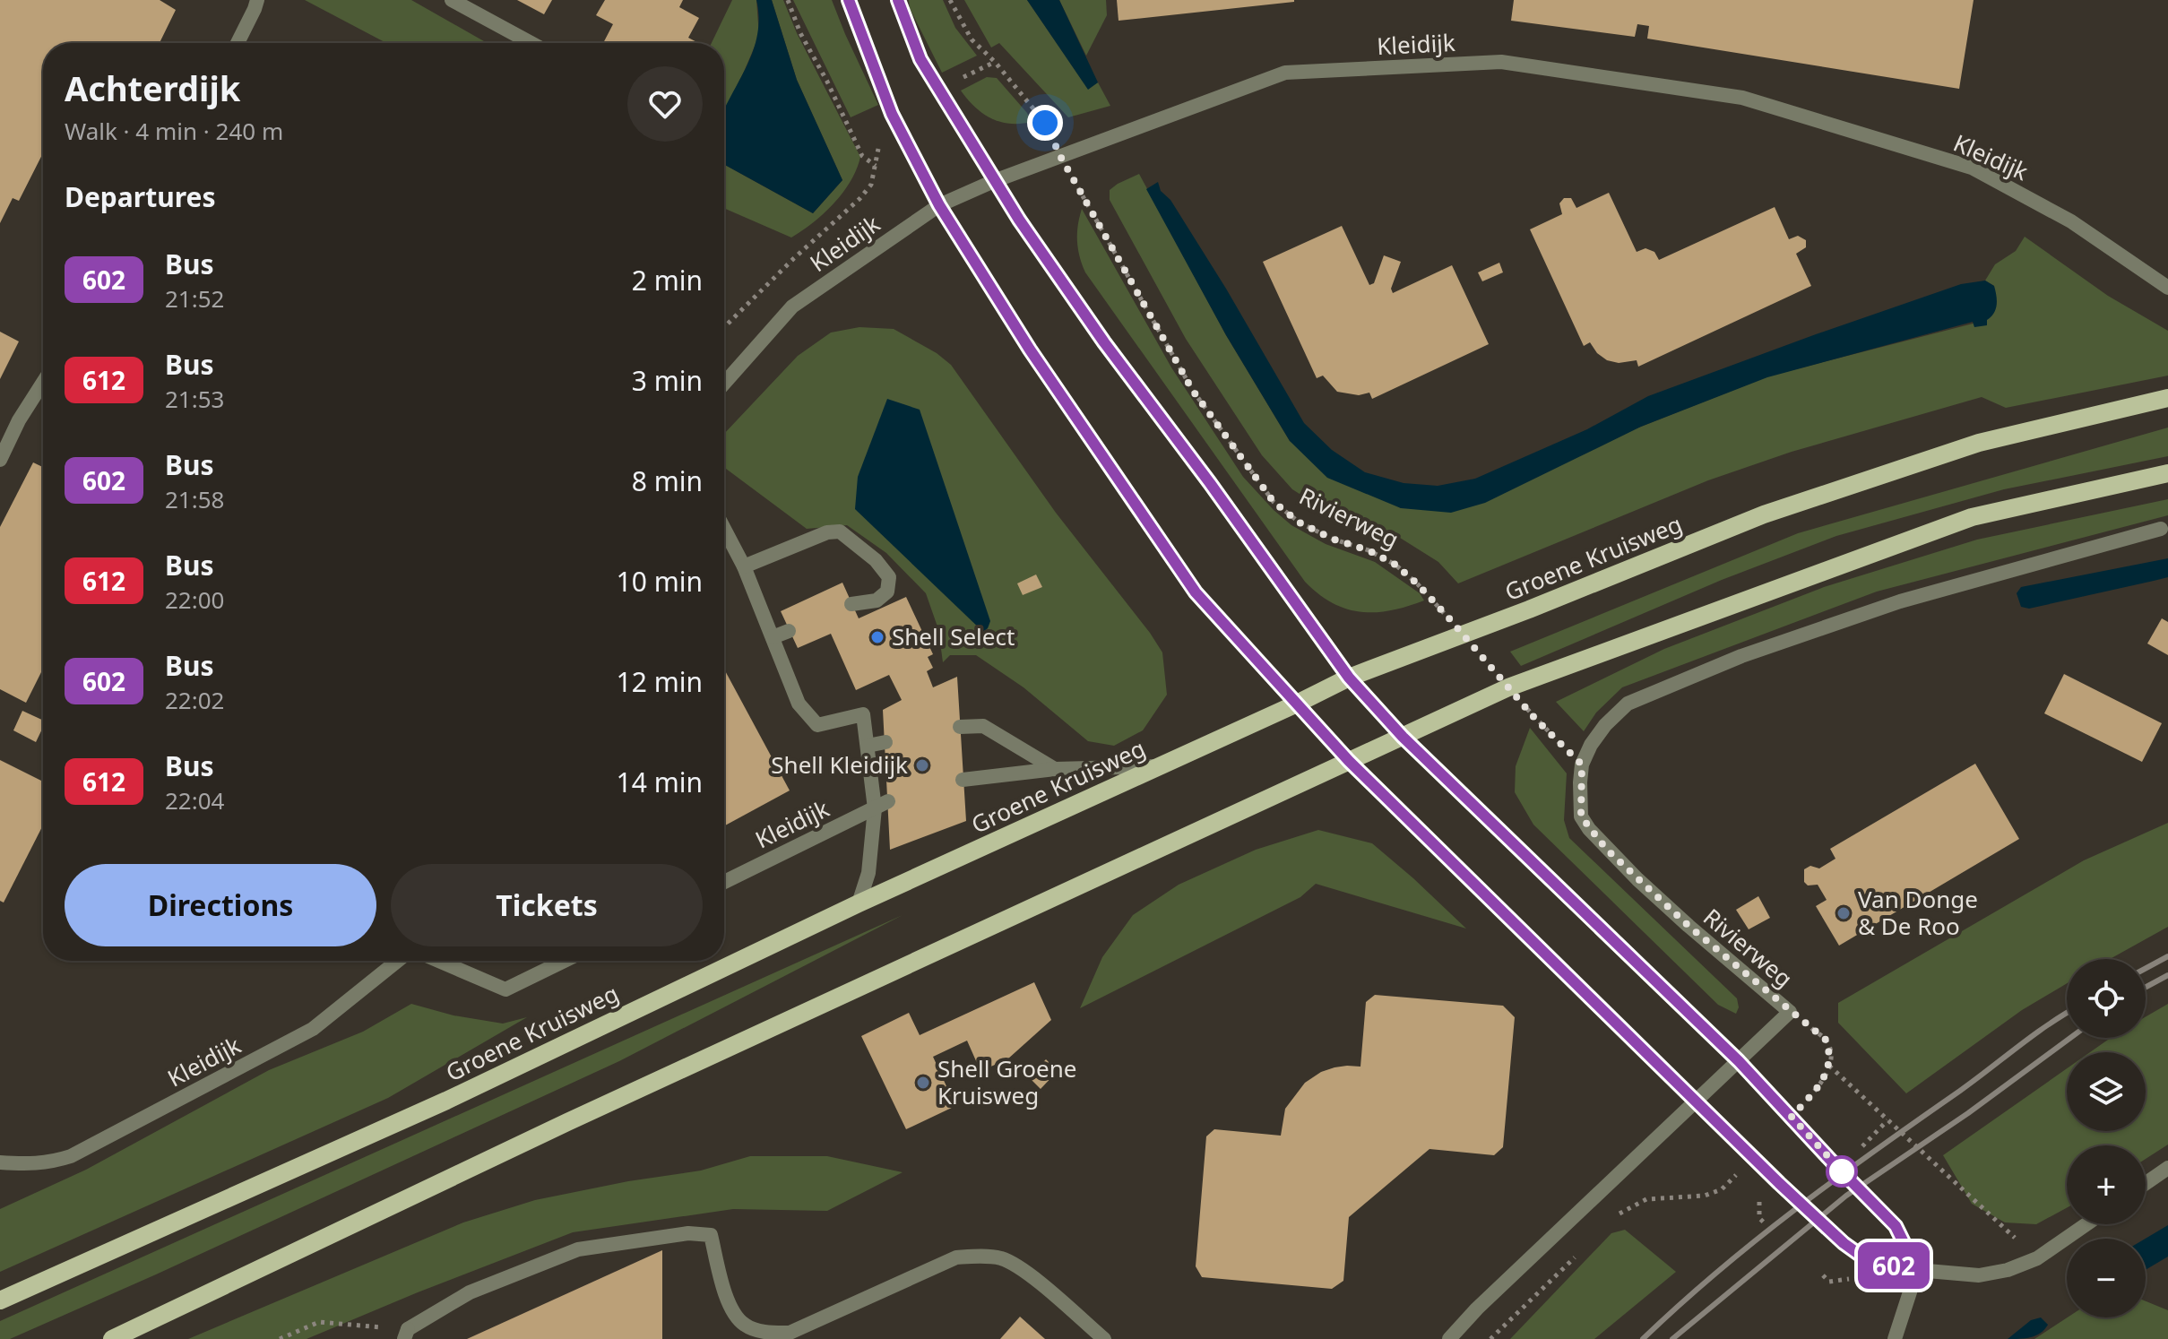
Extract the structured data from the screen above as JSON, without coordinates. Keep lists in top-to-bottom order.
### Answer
{
  "streets": {
    "main road": ["Groene Kruisweg"],
    "street": ["Kleidijk", "Rivierweg"]
  },
  "crossings": [
    ["Kleidijk", "Rivierweg"],
    ["Rivierweg", "Groene Kruisweg"]
  ],
  "places": [
    "Shell Select",
    "Shell Kleidijk",
    "Van Donge & De Roo",
    "Shell Groene Kruisweg"
  ],
  "lines": ["bus line 602"],
  "page": {
    "on_map": "602",
    "heading": [
      ["Achterdijk", "Walk · 4 min · 240 m"],
      "Departures"
    ],
    "list": [
      {
        "mark": "602",
        "name": "Bus",
        "note": "21:52",
        "value": "2 min"
      },
      {
        "mark": "612",
        "name": "Bus",
        "note": "21:53",
        "value": "3 min"
      },
      {
        "mark": "602",
        "name": "Bus",
        "note": "21:58",
        "value": "8 min"
      },
      {
        "mark": "612",
        "name": "Bus",
        "note": "22:00",
        "value": "10 min"
      },
      {
        "mark": "602",
        "name": "Bus",
        "note": "22:02",
        "value": "12 min"
      },
      {
        "mark": "612",
        "name": "Bus",
        "note": "22:04",
        "value": "14 min"
      }
    ],
    "buttons": ["Directions", "Tickets"],
    "map_buttons": ["+", "−"]
  }
}
